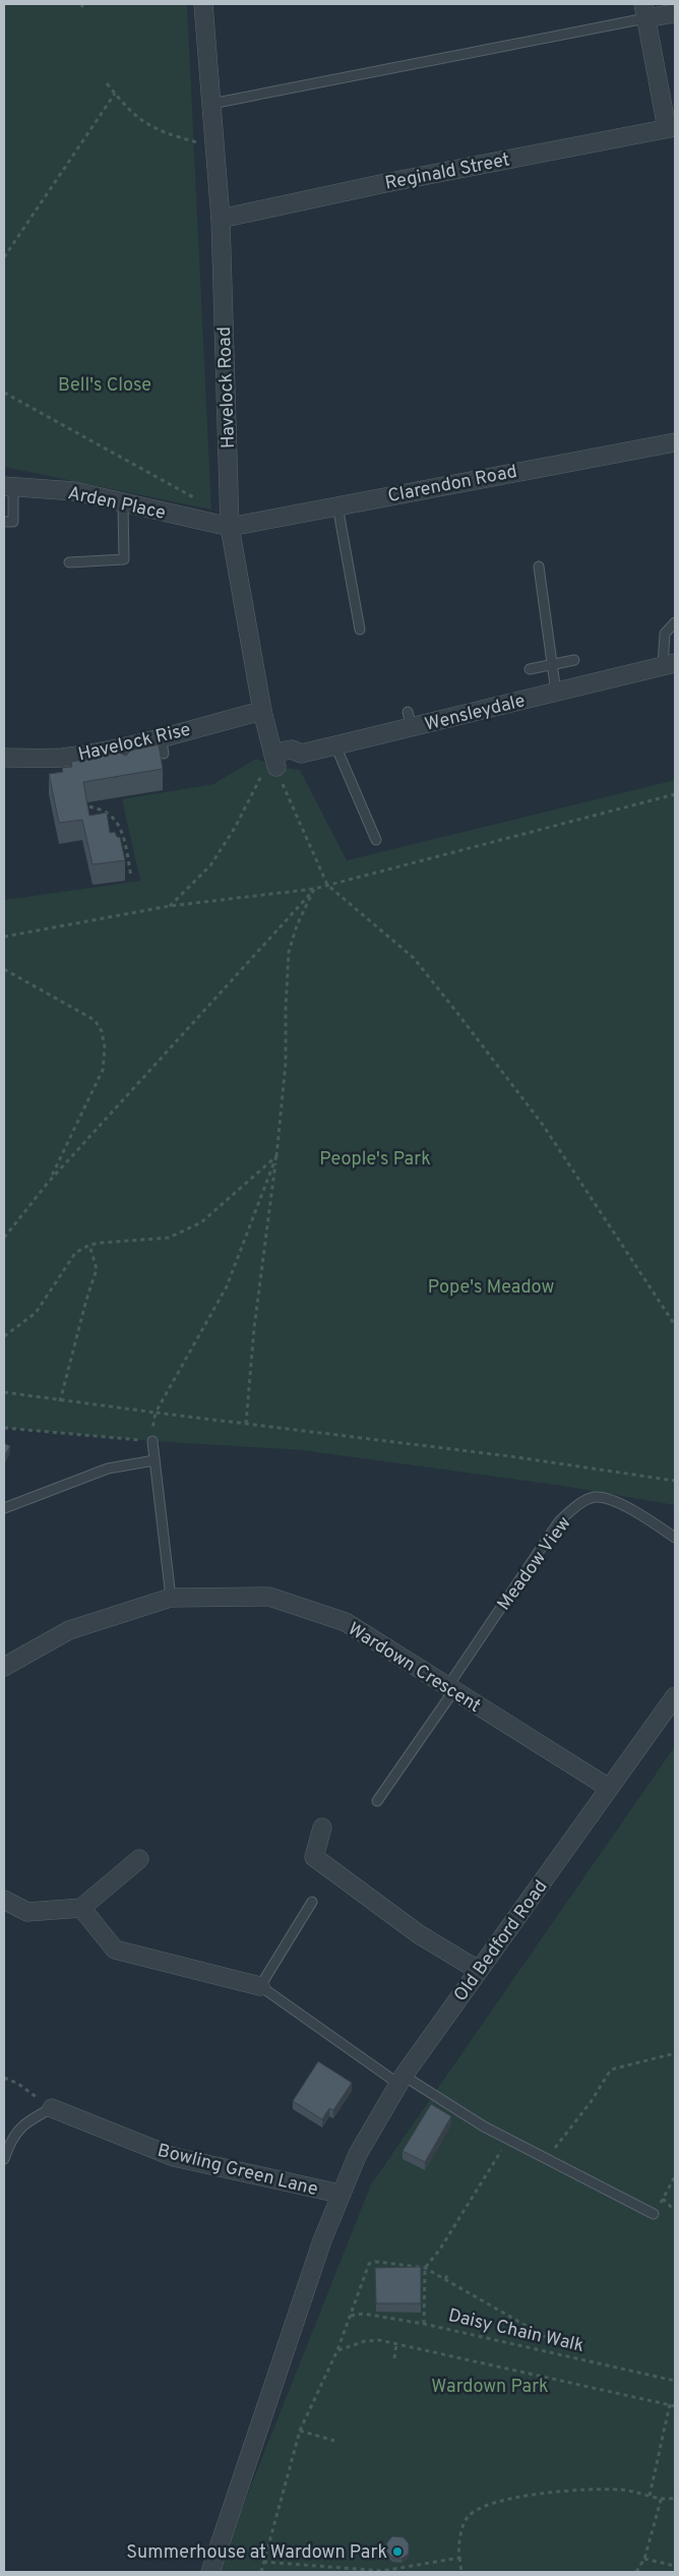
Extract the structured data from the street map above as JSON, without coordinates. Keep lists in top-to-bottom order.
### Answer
{
  "streets": {
    "street": [
      "Reginald Street",
      "Havelock Road",
      "Clarendon Road",
      "Arden Place",
      "Wensleydale",
      "Havelock Rise",
      "Wardown Crescent",
      "Old Bedford Road",
      "Bowling Green Lane"
    ],
    "lane": ["Meadow View"],
    "path": ["Daisy Chain Walk"]
  },
  "crossings": [
    ["Reginald Street", "Havelock Road"],
    ["Havelock Road", "Clarendon Road"],
    ["Havelock Road", "Arden Place"],
    ["Havelock Road", "Wensleydale"],
    ["Havelock Road", "Havelock Rise"],
    ["Clarendon Road", "Arden Place"],
    ["Meadow View", "Wardown Crescent"],
    ["Wardown Crescent", "Old Bedford Road"],
    ["Old Bedford Road", "Bowling Green Lane"]
  ],
  "parks": [
    "Bell's Close",
    "People's Park",
    "Pope's Meadow",
    "Wardown Park"
  ],
  "places": ["Summerhouse at Wardown Park"]
}
